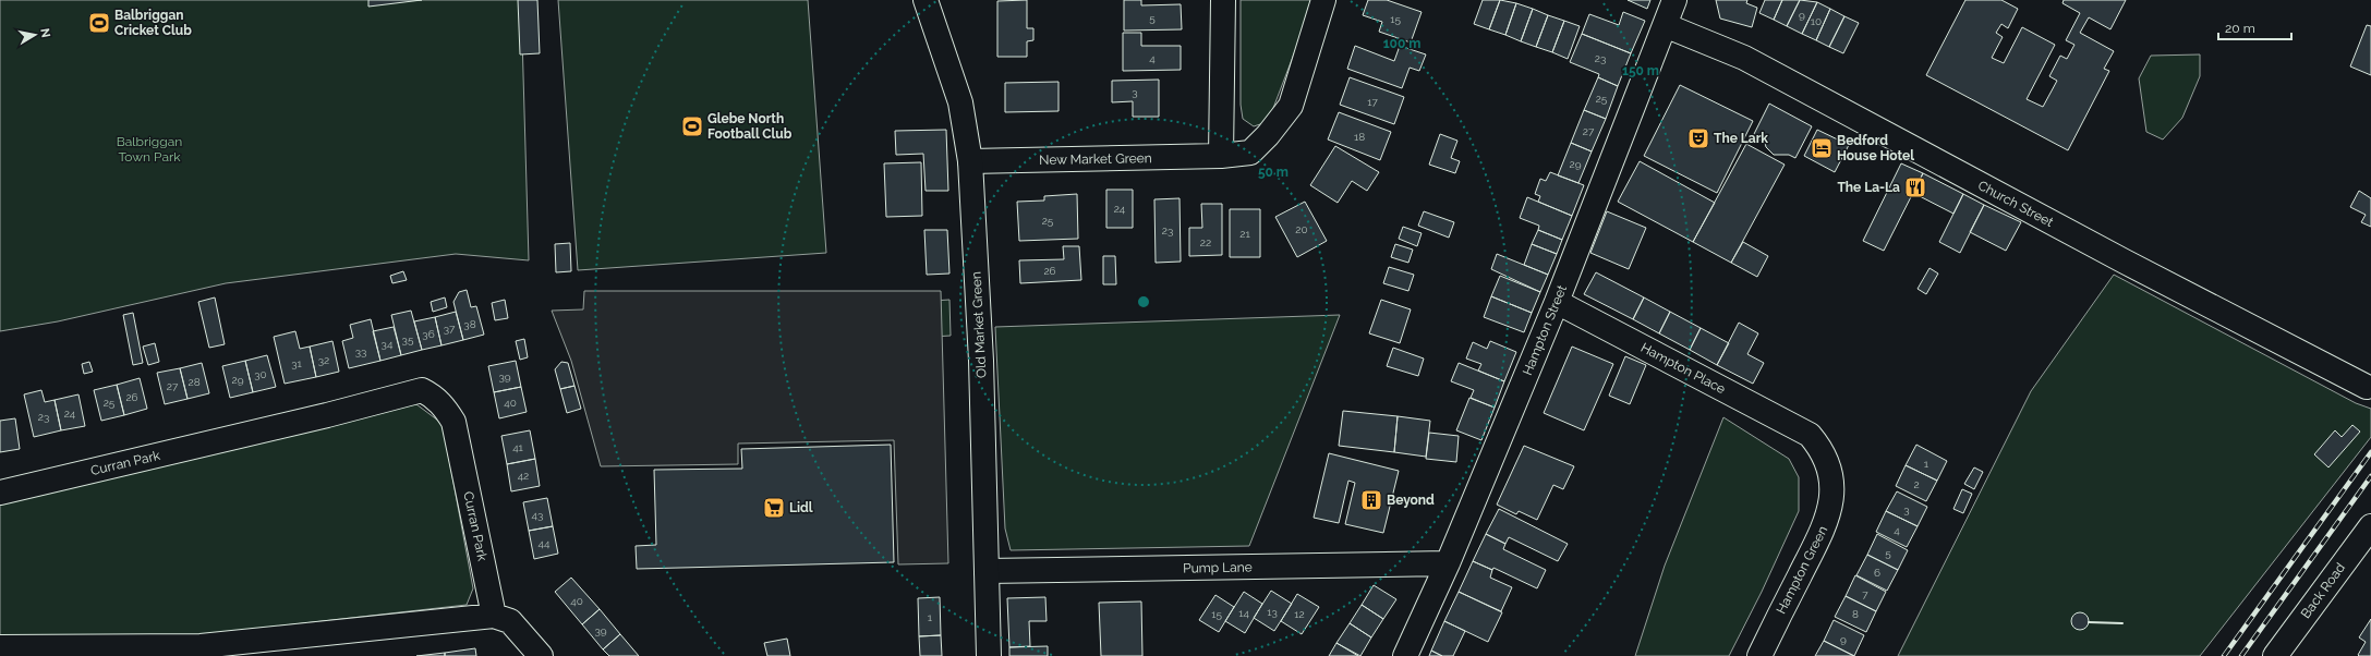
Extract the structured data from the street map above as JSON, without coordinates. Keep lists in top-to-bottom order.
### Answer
{
  "streets": {
    "street": [
      "New Market Green",
      "Church Street",
      "Old Market Green",
      "Hampton Street",
      "Hampton Place",
      "Curran Park",
      "Pump Lane",
      "Hampton Green",
      "Back Road"
    ]
  },
  "crossings": [
    ["New Market Green", "Old Market Green"],
    ["Church Street", "Hampton Street"],
    ["Old Market Green", "Pump Lane"],
    ["Hampton Street", "Hampton Place"],
    ["Hampton Street", "Pump Lane"],
    ["Hampton Place", "Hampton Green"]
  ],
  "parks": ["Balbriggan Town Park"],
  "places": {
    "sports": ["Balbriggan Cricket Club", "Glebe North Football Club"],
    "theatre": ["The Lark"],
    "hotel": ["Bedford House Hotel"],
    "restaurant": ["The La-La"],
    "building": ["Beyond"],
    "supermarket": ["Lidl"]
  },
  "house_numbers": [
    "9",
    "5",
    "15",
    "10",
    "4",
    "23",
    "3",
    "25",
    "17",
    "27",
    "18",
    "29",
    "24",
    "25",
    "20",
    "23",
    "21",
    "22",
    "26",
    "38",
    "37",
    "36",
    "35",
    "34",
    "33",
    "32",
    "31",
    "30",
    "39",
    "29",
    "28",
    "27",
    "26",
    "25",
    "40",
    "24",
    "23",
    "41",
    "1",
    "42",
    "2",
    "3",
    "43",
    "4",
    "44",
    "5",
    "6",
    "7",
    "40",
    "13",
    "14",
    "15",
    "12",
    "8",
    "1",
    "39",
    "9"
  ],
  "scale_bar": "20 m",
  "north": "right",
  "rings": ["100 m", "150 m", "50 m"]
}
